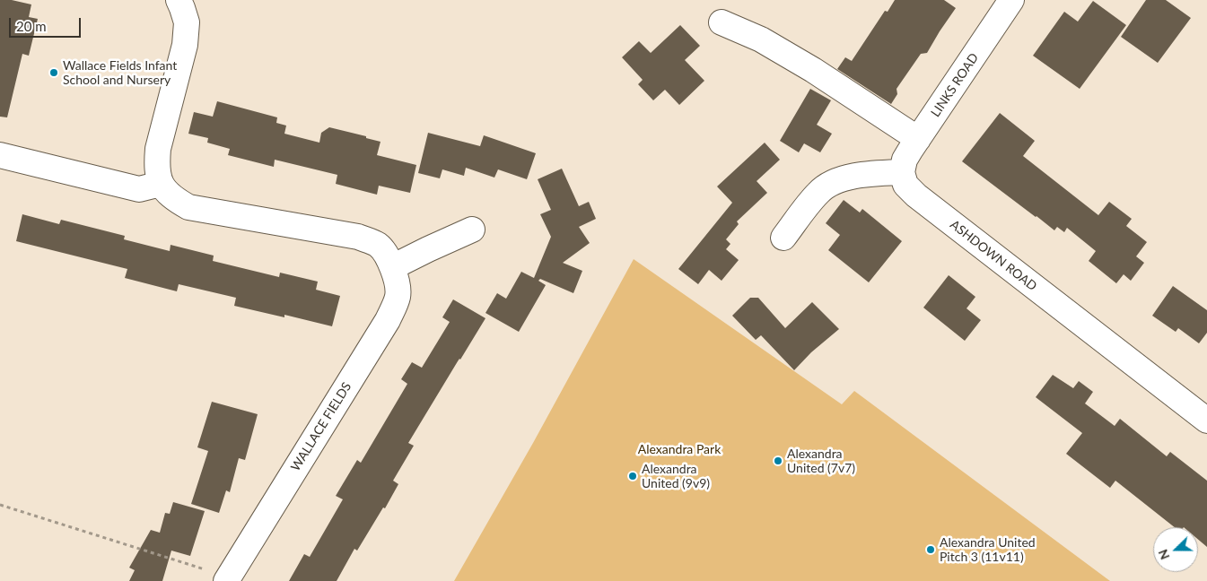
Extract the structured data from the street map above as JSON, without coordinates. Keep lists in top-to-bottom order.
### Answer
{
  "streets": {
    "street": ["LINKS ROAD", "ASHDOWN ROAD", "WALLACE FIELDS"]
  },
  "crossings": [
    ["LINKS ROAD", "ASHDOWN ROAD"]
  ],
  "parks": ["Alexandra Park"],
  "places": [
    "Wallace Fields Infant School and Nursery",
    "Alexandra United (7v7)",
    "Alexandra United (9v9)",
    "Alexandra United Pitch 3 (11v11)"
  ],
  "scale_bar": "20 m",
  "north": "left"
}
